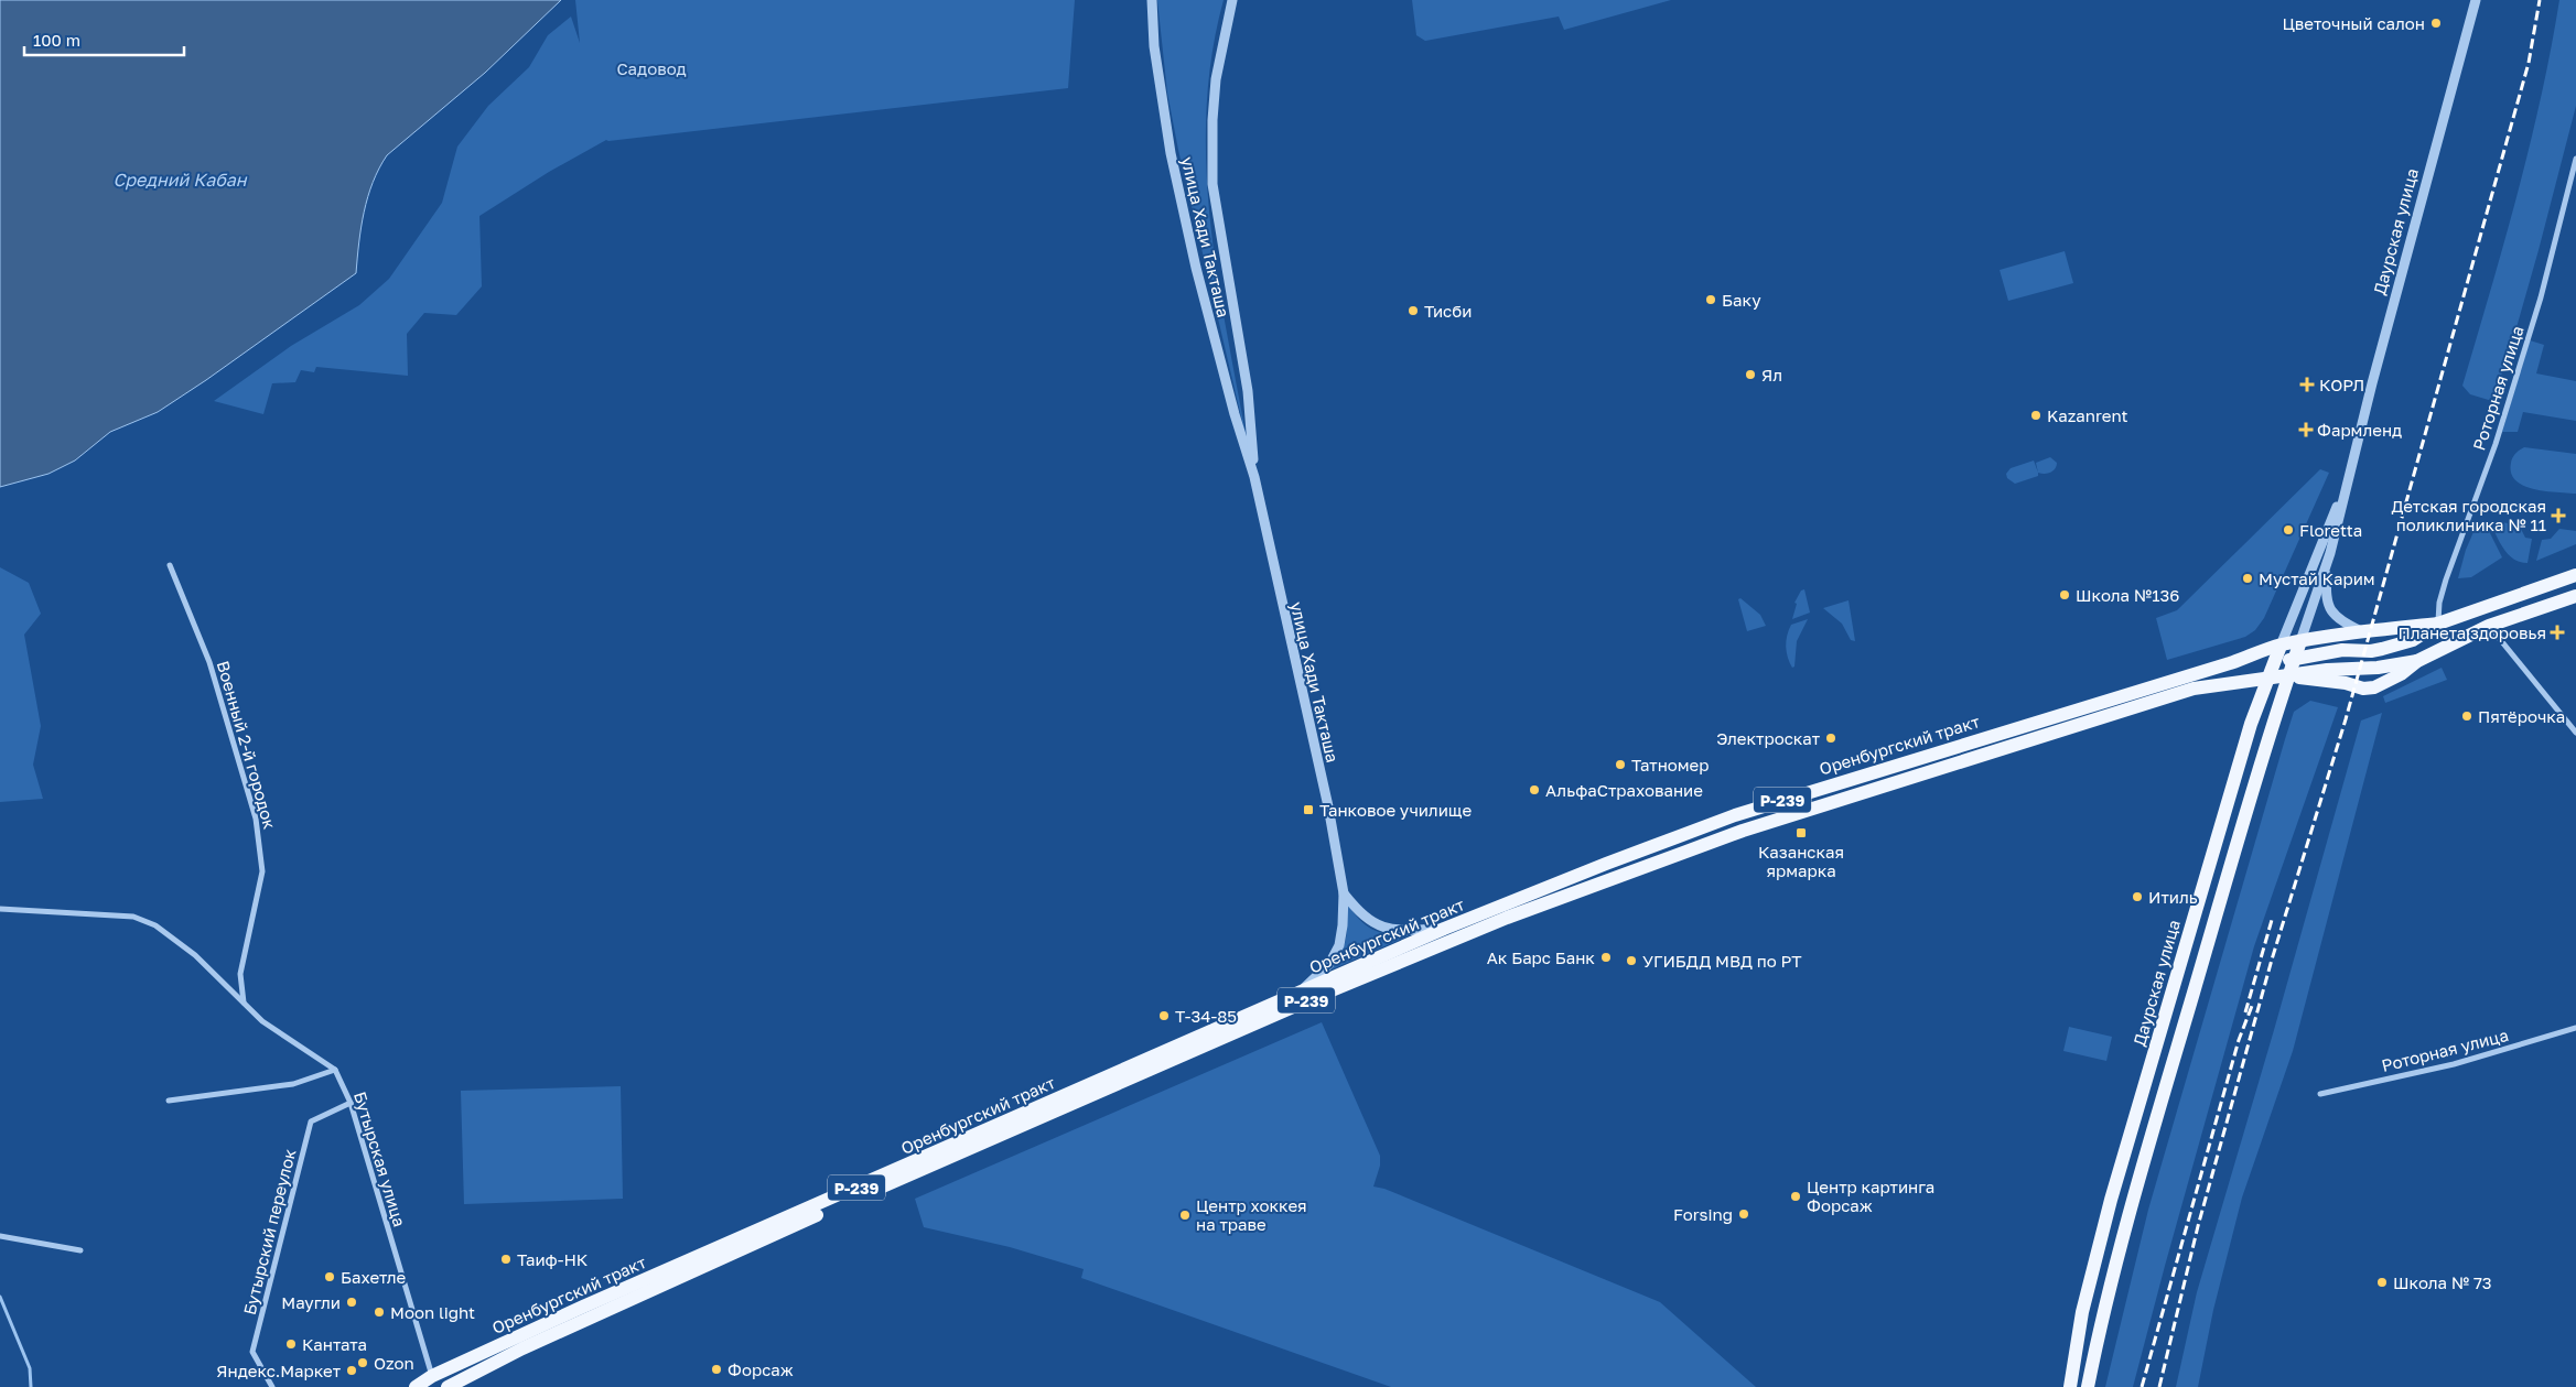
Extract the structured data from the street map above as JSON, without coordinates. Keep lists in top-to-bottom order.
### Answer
{
  "streets": {
    "main road": ["Даурская улица", "Оренбургский тракт", "Р-239"],
    "street": [
      "улица Хади Такташа",
      "Роторная улица",
      "Военный 2-й городок",
      "Бутырская улица",
      "Бутырский переулок"
    ]
  },
  "crossings": [
    ["Даурская улица", "Оренбургский тракт"],
    ["улица Хади Такташа", "Оренбургский тракт"],
    ["Роторная улица", "Оренбургский тракт"],
    ["Оренбургский тракт", "Бутырская улица"],
    ["Бутырская улица", "Бутырский переулок"]
  ],
  "water": ["Средний Кабан"],
  "parks": ["Садовод"],
  "places": {
    "other": [
      "Цветочный салон",
      "Баку",
      "Тисби",
      "Ял",
      "Kazanrent",
      "Floretta",
      "Мустай Карим",
      "Школа №136",
      "Пятёрочка",
      "Электроскат",
      "Татномер",
      "АльфаСтрахование",
      "Итиль",
      "Ак Барс Банк",
      "УГИБДД МВД по РТ",
      "T-34-85",
      "Центр картинга Форсаж",
      "Forsing",
      "Центр хоккея на траве",
      "Таиф-НК",
      "Бахетле",
      "Школа № 73",
      "Маугли",
      "Moon light",
      "Кантата",
      "Ozon",
      "Форсаж",
      "Яндекс.Маркет"
    ],
    "health": [
      "КОРЛ",
      "Фармленд",
      "Детская городская поликлиника № 11",
      "Планета здоровья"
    ],
    "transit": ["Танковое училище", "Казанская ярмарка"]
  },
  "scale_bar": "100 m"
}
